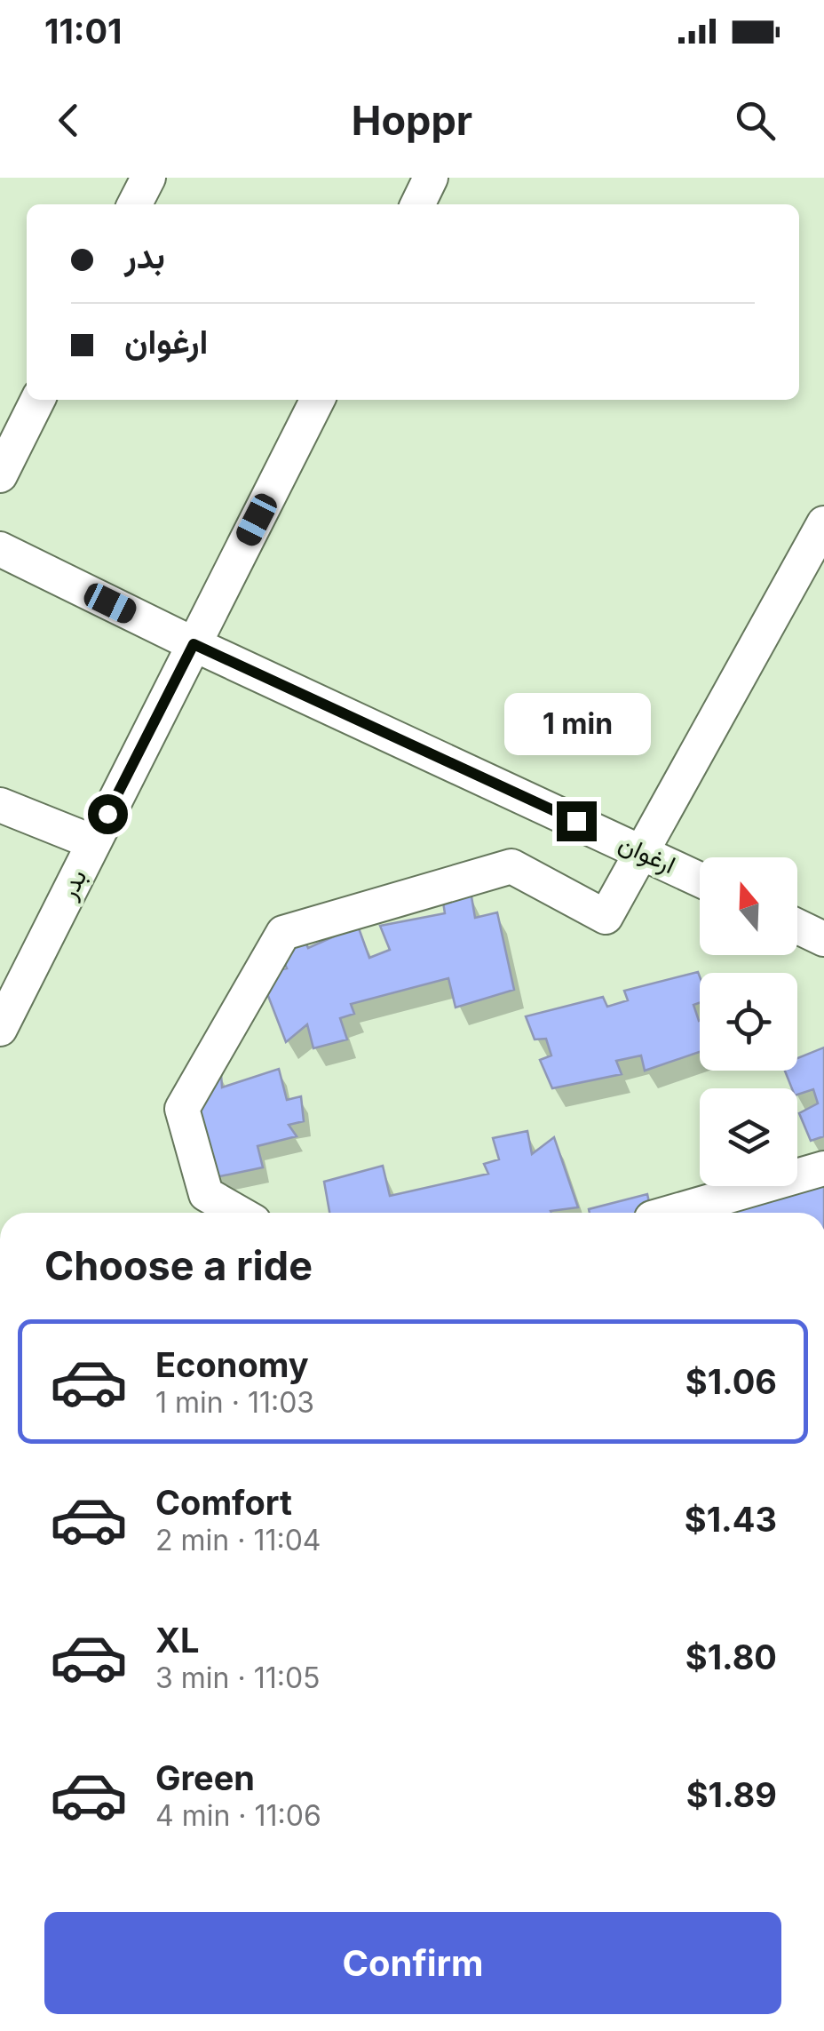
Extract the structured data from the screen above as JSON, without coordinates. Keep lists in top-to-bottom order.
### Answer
{
  "streets": {
    "street": ["ارغوان", "بدر"]
  },
  "crossings": [
    ["ارغوان", "بدر"]
  ],
  "north": "top",
  "page": {
    "status": "11:01",
    "header": "Hoppr",
    "banner": ["بدر", "ارغوان"],
    "bubble": "1 min",
    "heading": "Choose a ride",
    "list": [
      {
        "name": "Economy",
        "note": "1 min · 11:03",
        "value": "$1.06"
      },
      {
        "name": "Comfort",
        "note": "2 min · 11:04",
        "value": "$1.43"
      },
      {
        "name": "XL",
        "note": "3 min · 11:05",
        "value": "$1.80"
      },
      {
        "name": "Green",
        "note": "4 min · 11:06",
        "value": "$1.89"
      }
    ],
    "buttons": "Confirm"
  }
}
